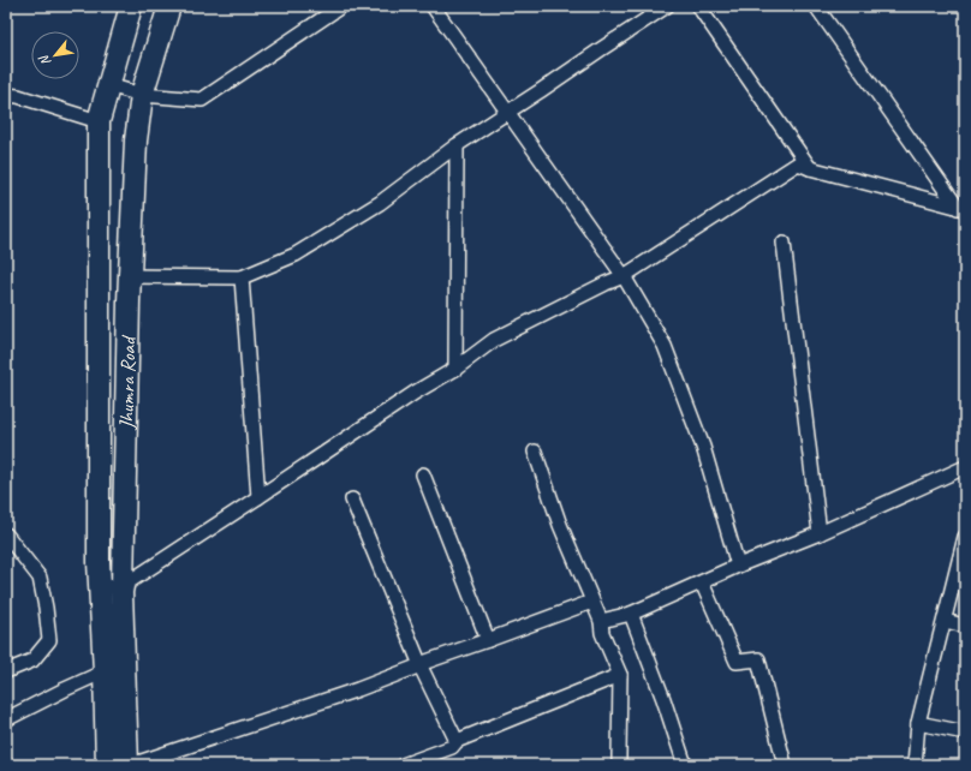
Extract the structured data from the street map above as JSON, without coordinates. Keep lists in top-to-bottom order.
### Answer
{
  "streets": {
    "main road": ["Jhumra Road"]
  },
  "north": "bottom left"
}
